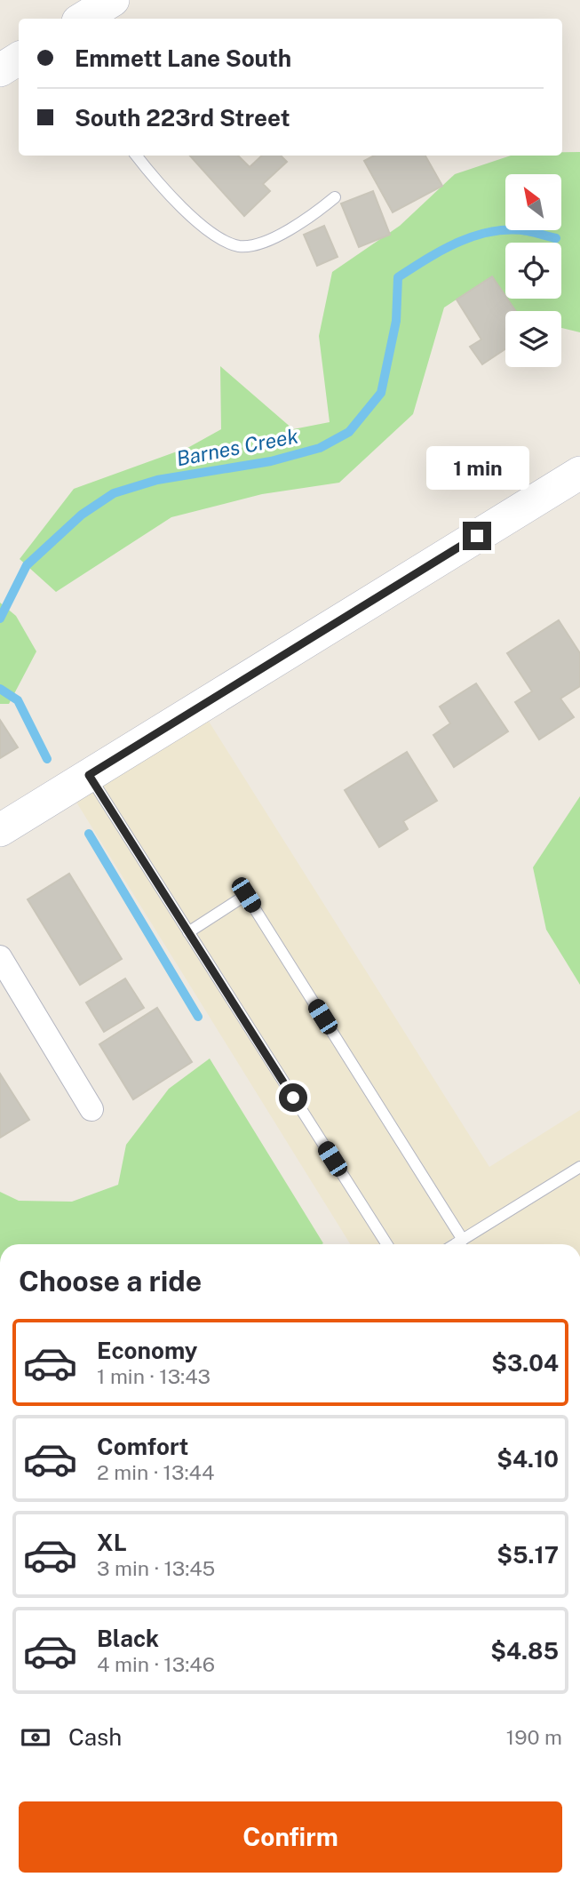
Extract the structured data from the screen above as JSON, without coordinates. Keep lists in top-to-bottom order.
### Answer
{
  "water": ["Barnes Creek"],
  "north": "top left",
  "page": {
    "banner": ["Emmett Lane South", "South 223rd Street"],
    "bubble": "1 min",
    "heading": "Choose a ride",
    "list": [
      {
        "name": "Economy",
        "note": "1 min · 13:43",
        "value": "$3.04"
      },
      {
        "name": "Comfort",
        "note": "2 min · 13:44",
        "value": "$4.10"
      },
      {
        "name": "XL",
        "note": "3 min · 13:45",
        "value": "$5.17"
      },
      {
        "name": "Black",
        "note": "4 min · 13:46",
        "value": "$4.85"
      }
    ],
    "pay": ["Cash", "190 m"],
    "buttons": "Confirm"
  }
}
